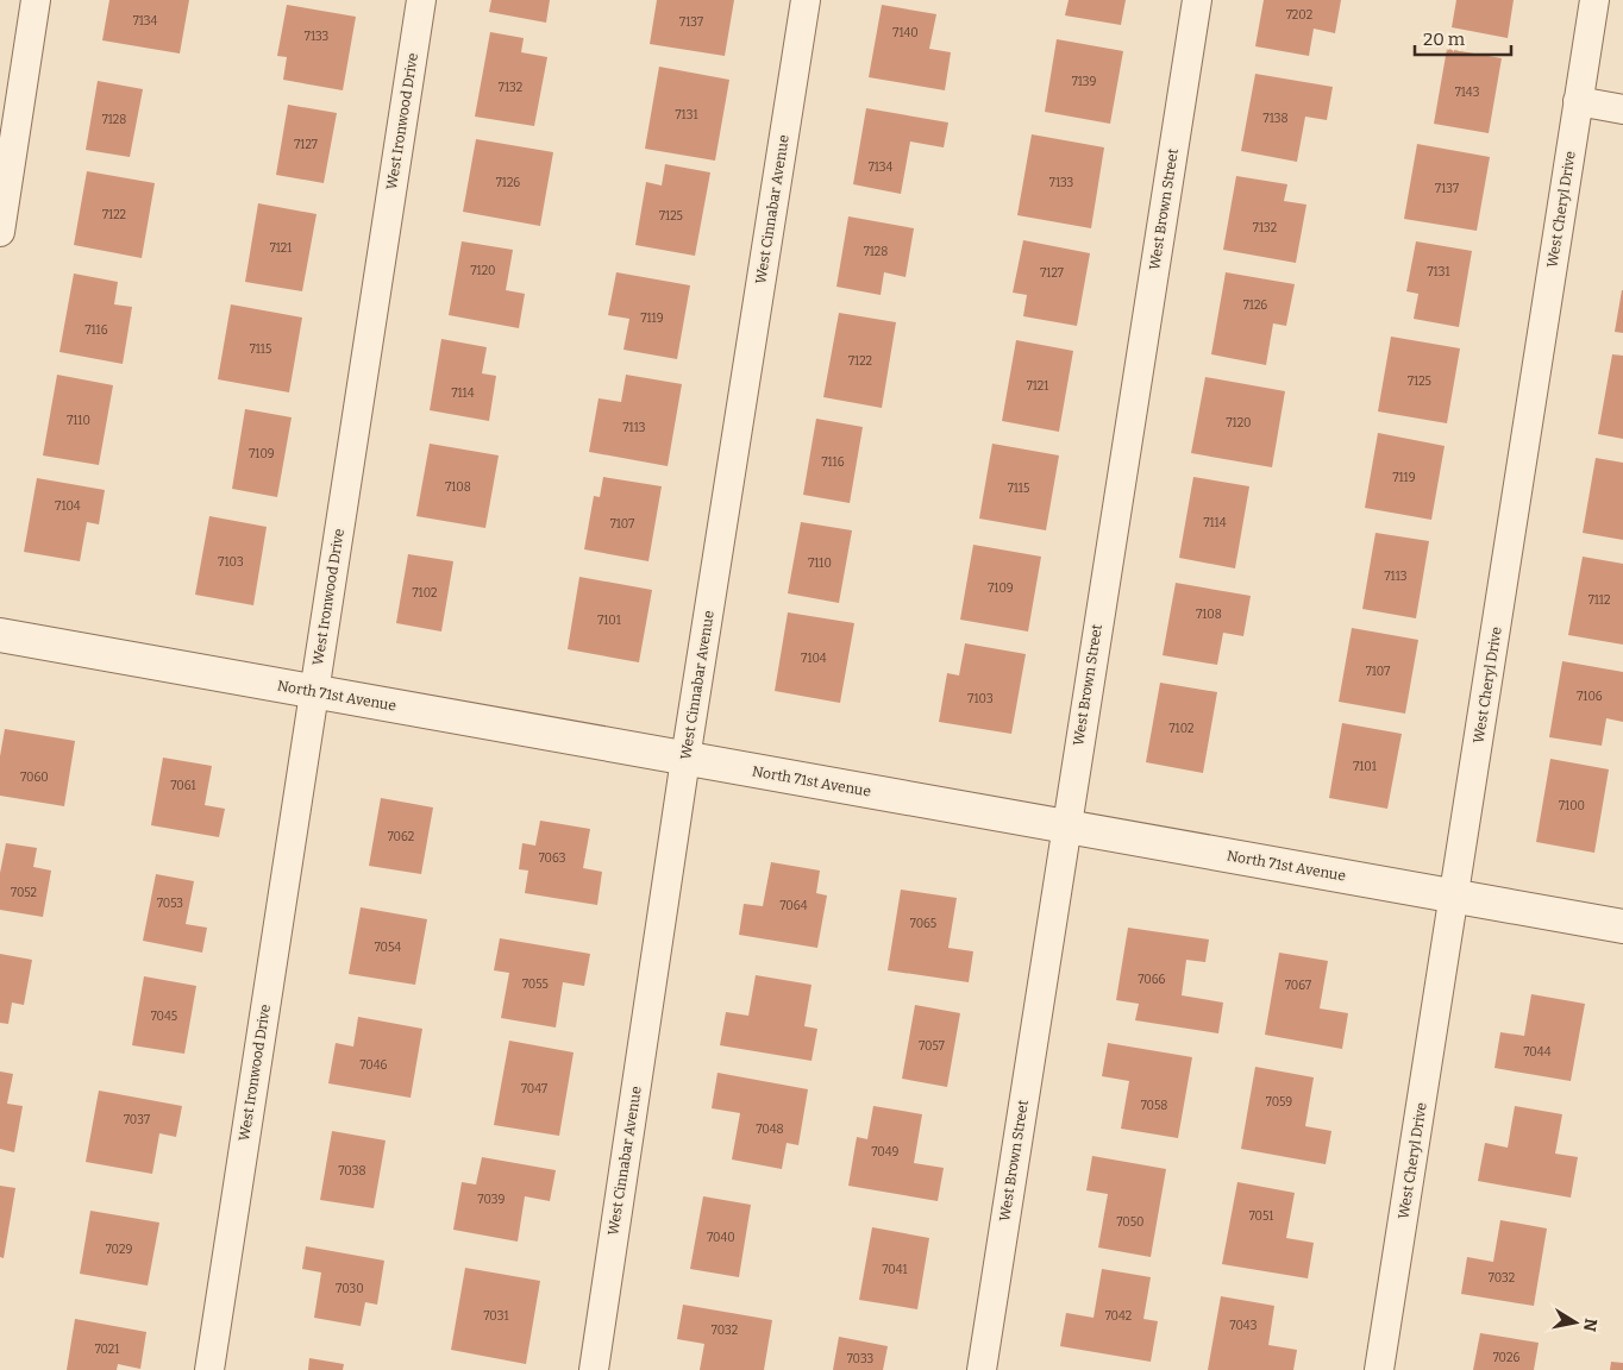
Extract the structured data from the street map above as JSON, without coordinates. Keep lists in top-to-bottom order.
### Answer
{
  "streets": {
    "street": [
      "West Ironwood Drive",
      "West Cinnabar Avenue",
      "West Brown Street",
      "West Cheryl Drive",
      "North 71st Avenue"
    ]
  },
  "crossings": [
    ["West Ironwood Drive", "North 71st Avenue"],
    ["West Cinnabar Avenue", "North 71st Avenue"],
    ["West Brown Street", "North 71st Avenue"],
    ["West Cheryl Drive", "North 71st Avenue"]
  ],
  "house_numbers": [
    "7202",
    "7134",
    "7137",
    "7140",
    "7133",
    "7139",
    "7132",
    "7143",
    "7131",
    "7138",
    "7128",
    "7127",
    "7134",
    "7126",
    "7133",
    "7137",
    "7122",
    "7125",
    "7132",
    "7121",
    "7128",
    "7120",
    "7131",
    "7127",
    "7126",
    "7119",
    "7116",
    "7115",
    "7122",
    "7125",
    "7121",
    "7114",
    "7110",
    "7120",
    "7113",
    "7109",
    "7116",
    "7119",
    "7108",
    "7115",
    "7104",
    "7114",
    "7107",
    "7103",
    "7110",
    "7113",
    "7109",
    "7102",
    "7112",
    "7108",
    "7101",
    "7104",
    "7107",
    "7106",
    "7103",
    "7102",
    "7101",
    "7060",
    "7061",
    "7100",
    "7062",
    "7063",
    "7052",
    "7053",
    "7064",
    "7065",
    "7054",
    "7066",
    "7055",
    "7067",
    "7045",
    "7057",
    "7044",
    "7046",
    "7047",
    "7059",
    "7058",
    "7037",
    "7048",
    "7049",
    "7038",
    "7039",
    "7051",
    "7050",
    "7040",
    "7029",
    "7041",
    "7032",
    "7030",
    "7031",
    "7042",
    "7043",
    "7032",
    "7021",
    "7026",
    "7033"
  ],
  "scale_bar": "20 m",
  "north": "right"
}
